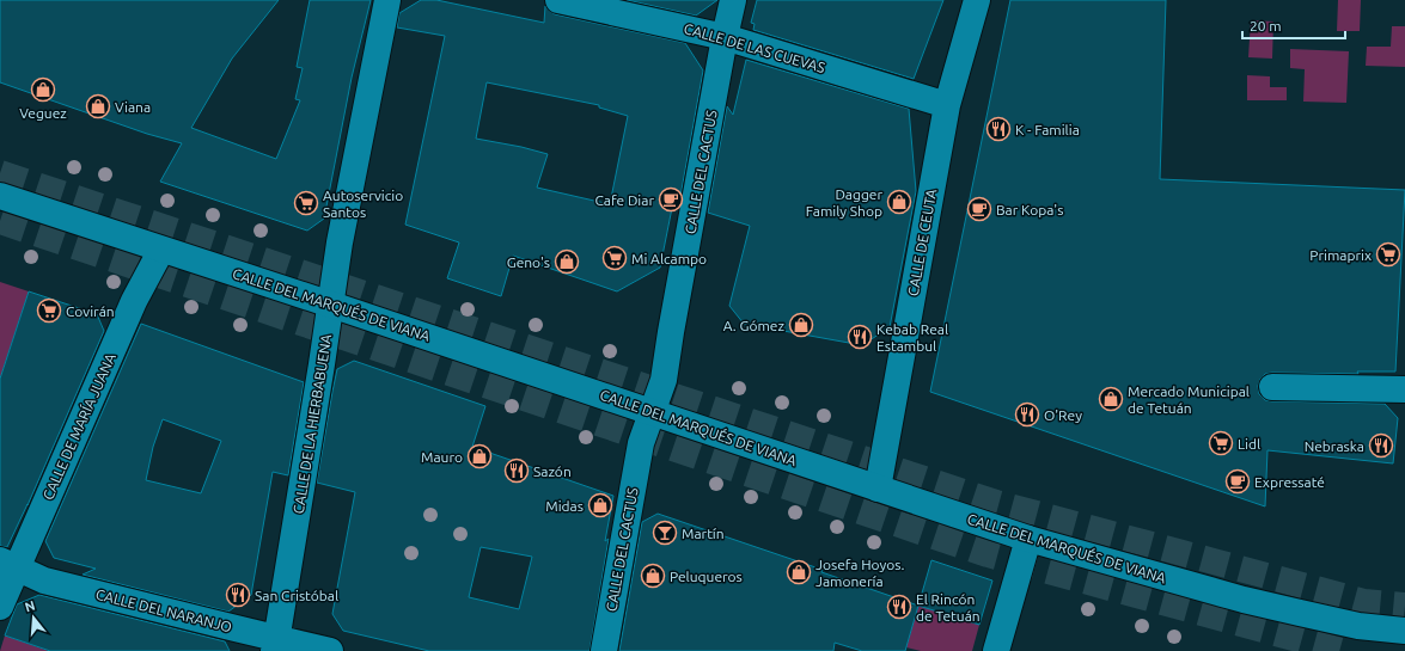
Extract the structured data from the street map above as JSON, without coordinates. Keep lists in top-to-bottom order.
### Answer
{
  "streets": {
    "street": [
      "CALLE DE LAS CUEVAS",
      "CALLE DEL CACTUS",
      "CALLE DE CEUTA",
      "CALLE DEL MARQUÉS DE VIANA",
      "CALLE DE LA HIERBABUENA",
      "CALLE DE MARÍA JUANA",
      "CALLE DEL NARANJO"
    ]
  },
  "crossings": [
    ["CALLE DE LAS CUEVAS", "CALLE DEL CACTUS"],
    ["CALLE DE LAS CUEVAS", "CALLE DE CEUTA"],
    ["CALLE DEL CACTUS", "CALLE DEL MARQUÉS DE VIANA"],
    ["CALLE DE CEUTA", "CALLE DEL MARQUÉS DE VIANA"],
    ["CALLE DEL MARQUÉS DE VIANA", "CALLE DE LA HIERBABUENA"],
    ["CALLE DEL MARQUÉS DE VIANA", "CALLE DE MARÍA JUANA"],
    ["CALLE DE LA HIERBABUENA", "CALLE DEL NARANJO"],
    ["CALLE DE MARÍA JUANA", "CALLE DEL NARANJO"]
  ],
  "places": {
    "shop": [
      "Veguez",
      "Viana",
      "Dagger Family Shop",
      "Geno's",
      "A. Gómez",
      "Mercado Municipal de Tetuán",
      "Mauro",
      "Midas",
      "Josefa Hoyos. Jamonería",
      "Peluqueros"
    ],
    "restaurant": [
      "K - Familia",
      "Kebab Real Estambul",
      "O'Rey",
      "Nebraska",
      "Sazón",
      "San Cristóbal",
      "El Rincón de Tetuán"
    ],
    "cafe": ["Cafe Diar", "Bar Kopa's", "Expressaté"],
    "supermarket": [
      "Autoservicio Santos",
      "Primaprix",
      "Mi Alcampo",
      "Covirán",
      "Lidl"
    ],
    "bar": ["Martín"]
  },
  "scale_bar": "20 m",
  "north": "top"
}
